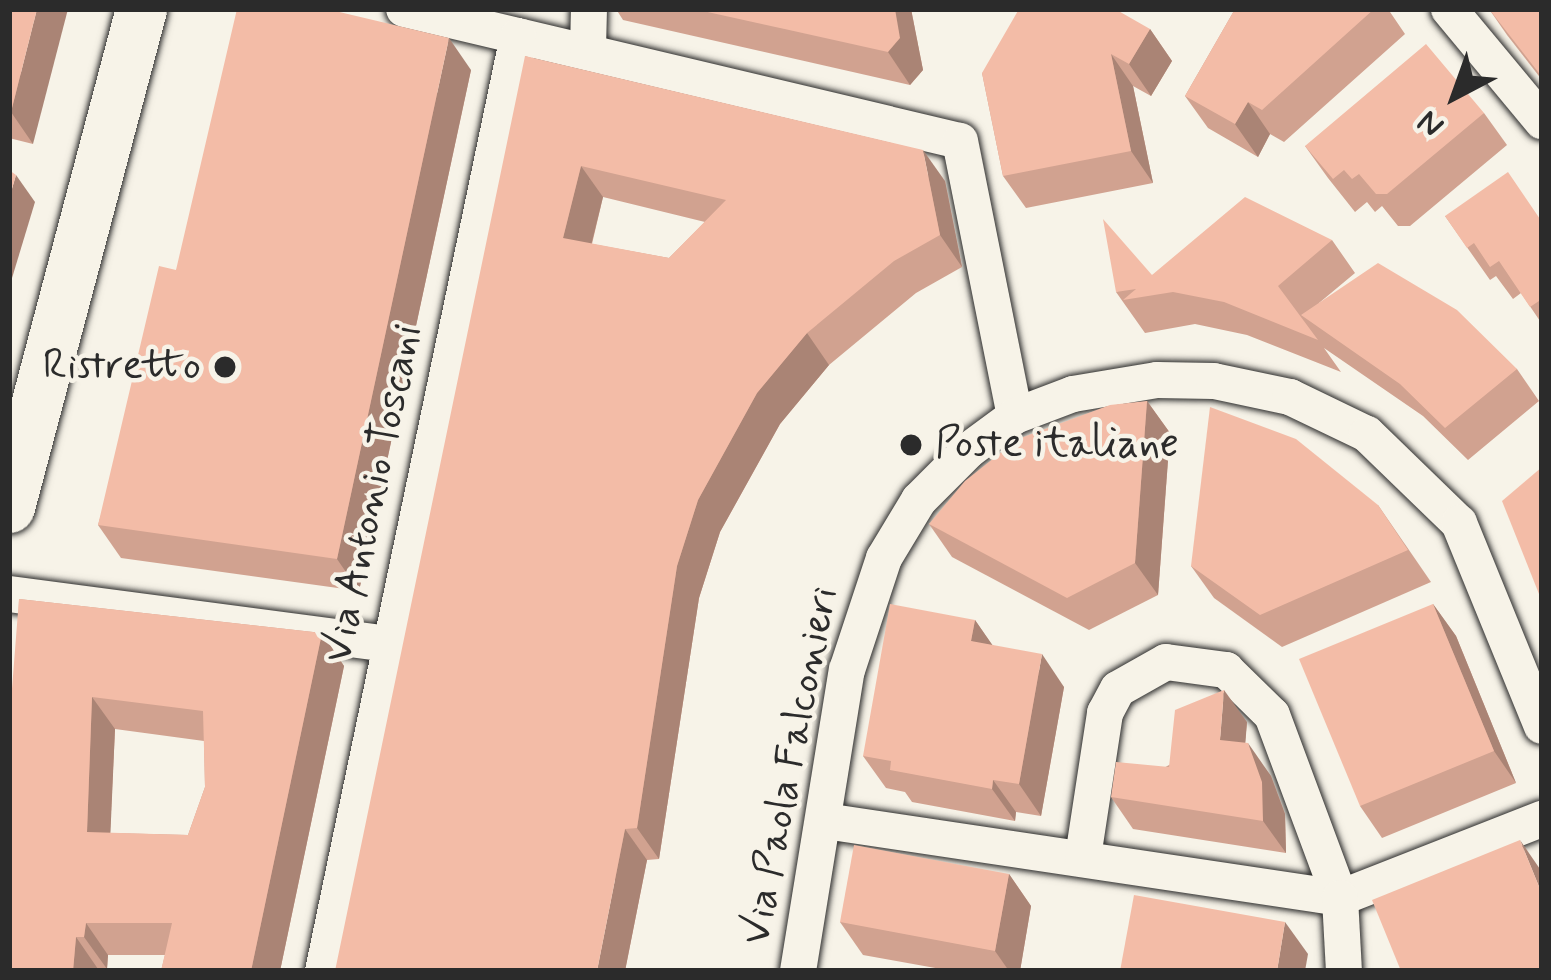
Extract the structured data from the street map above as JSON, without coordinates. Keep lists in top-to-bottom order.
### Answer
{
  "streets": {
    "street": ["Via Antonio Toscani", "Via Paola Falconieri"]
  },
  "places": ["Ristretto", "Poste italiane"],
  "north": "bottom left"
}
